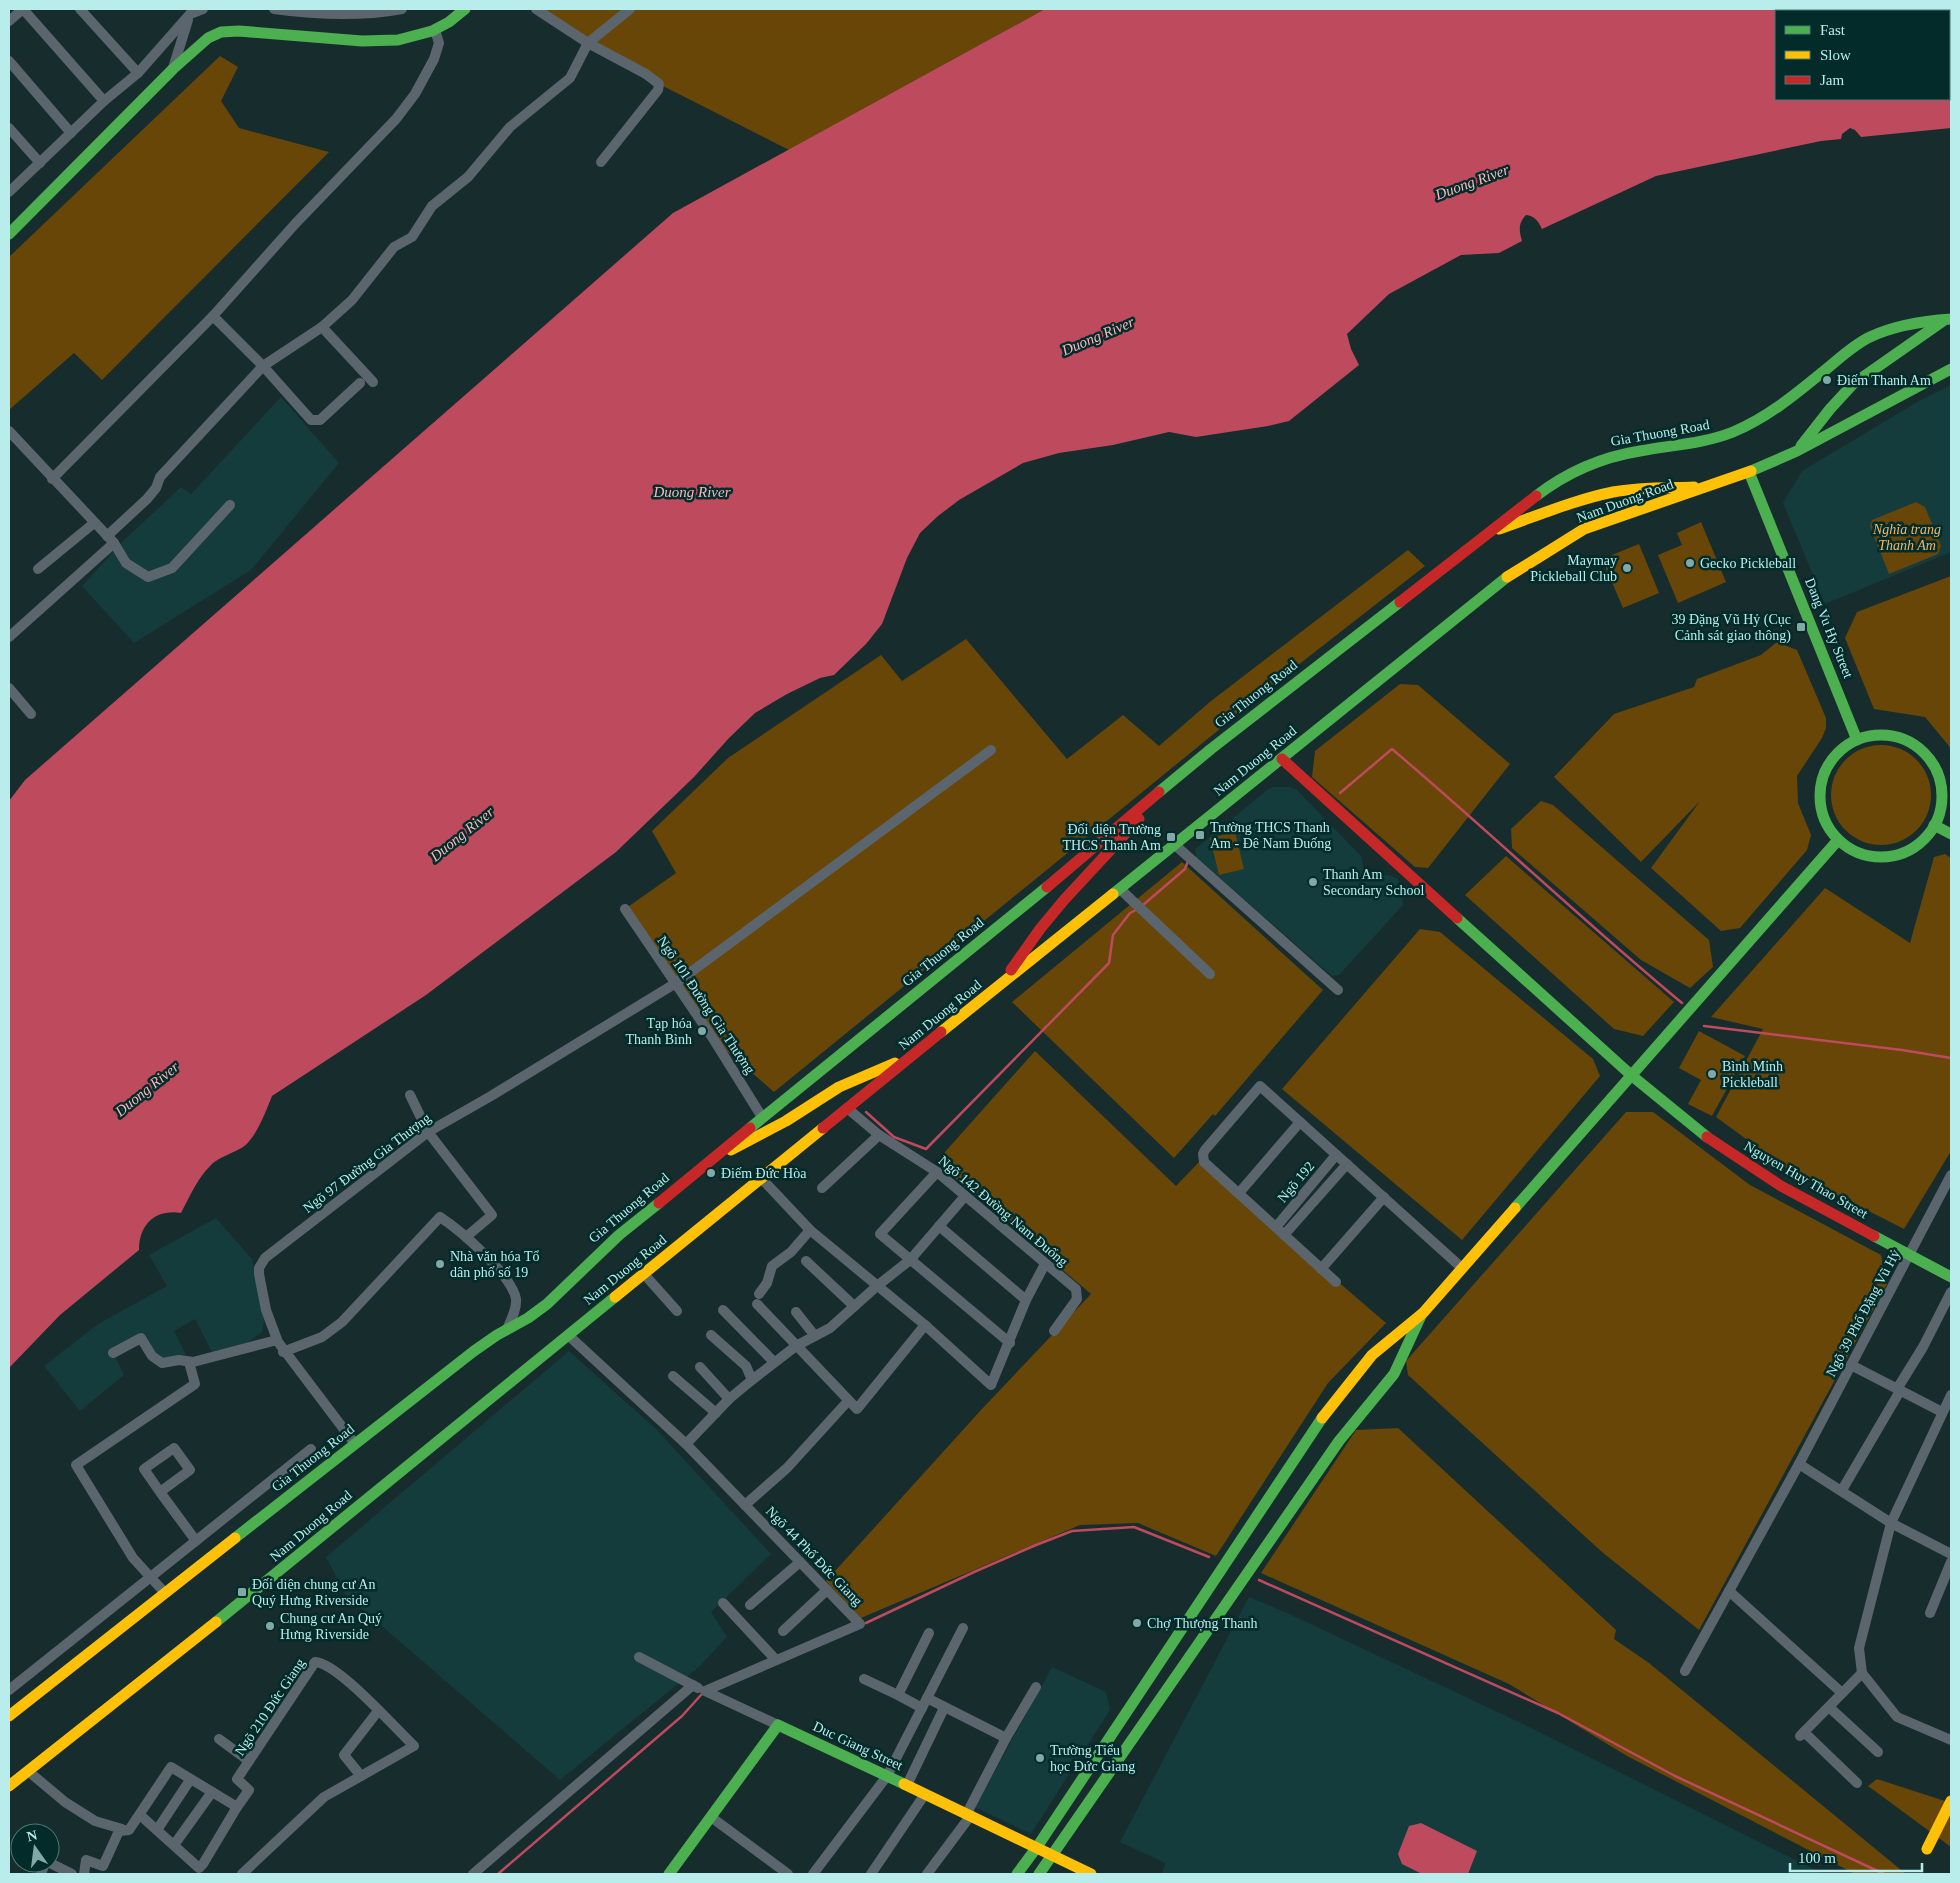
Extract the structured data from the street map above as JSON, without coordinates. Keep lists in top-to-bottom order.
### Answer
{
  "streets": {
    "main road": [
      "Gia Thuong Road",
      "Nam Duong Road",
      "Dang Vu Hy Street",
      "Nguyen Huy Thao Street",
      "Duc Giang Street"
    ],
    "street": [
      "Ngõ 101 Đường Gia Thượng",
      "Ngõ 97 Đường Gia Thượng",
      "Ngõ 192",
      "Ngõ 142 Đường Nam Đuống",
      "Ngõ 39 Phố Đặng Vũ Hỷ",
      "Ngõ 44 Phố Đức Giang",
      "Ngõ 210 Đức Giang"
    ]
  },
  "crossings": [
    ["Gia Thuong Road", "Ngõ 101 Đường Gia Thượng"],
    ["Gia Thuong Road", "Ngõ 97 Đường Gia Thượng"],
    ["Nam Duong Road", "Dang Vu Hy Street"],
    ["Nam Duong Road", "Nguyen Huy Thao Street"],
    ["Nam Duong Road", "Ngõ 142 Đường Nam Đuống"],
    ["Nam Duong Road", "Ngõ 44 Phố Đức Giang"],
    ["Ngõ 101 Đường Gia Thượng", "Ngõ 97 Đường Gia Thượng"],
    ["Nguyen Huy Thao Street", "Ngõ 39 Phố Đặng Vũ Hỷ"]
  ],
  "water": ["Duong River"],
  "parks": ["Nghĩa trang Thanh Am"],
  "places": {
    "other": [
      "Điếm Thanh Am",
      "Gecko Pickleball",
      "Maymay Pickleball Club",
      "Thanh Am Secondary School",
      "Tạp hóa Thanh Bình",
      "Bình Minh Pickleball",
      "Điếm Đức Hòa",
      "Nhà văn hóa Tổ dân phố số 19",
      "Chợ Thượng Thanh",
      "Chung cư An Quý Hưng Riverside",
      "Trường Tiểu học Đức Giang"
    ],
    "transit": [
      "39 Đặng Vũ Hỷ (Cục Cảnh sát giao thông)",
      "Trường THCS Thanh Am - Đê Nam Đuống",
      "Đối diện Trường THCS Thanh Am",
      "Đối diện chung cư An Quý Hưng Riverside"
    ]
  },
  "legend": ["Fast", "Slow", "Jam"],
  "scale_bar": "100 m",
  "north": "top"
}
